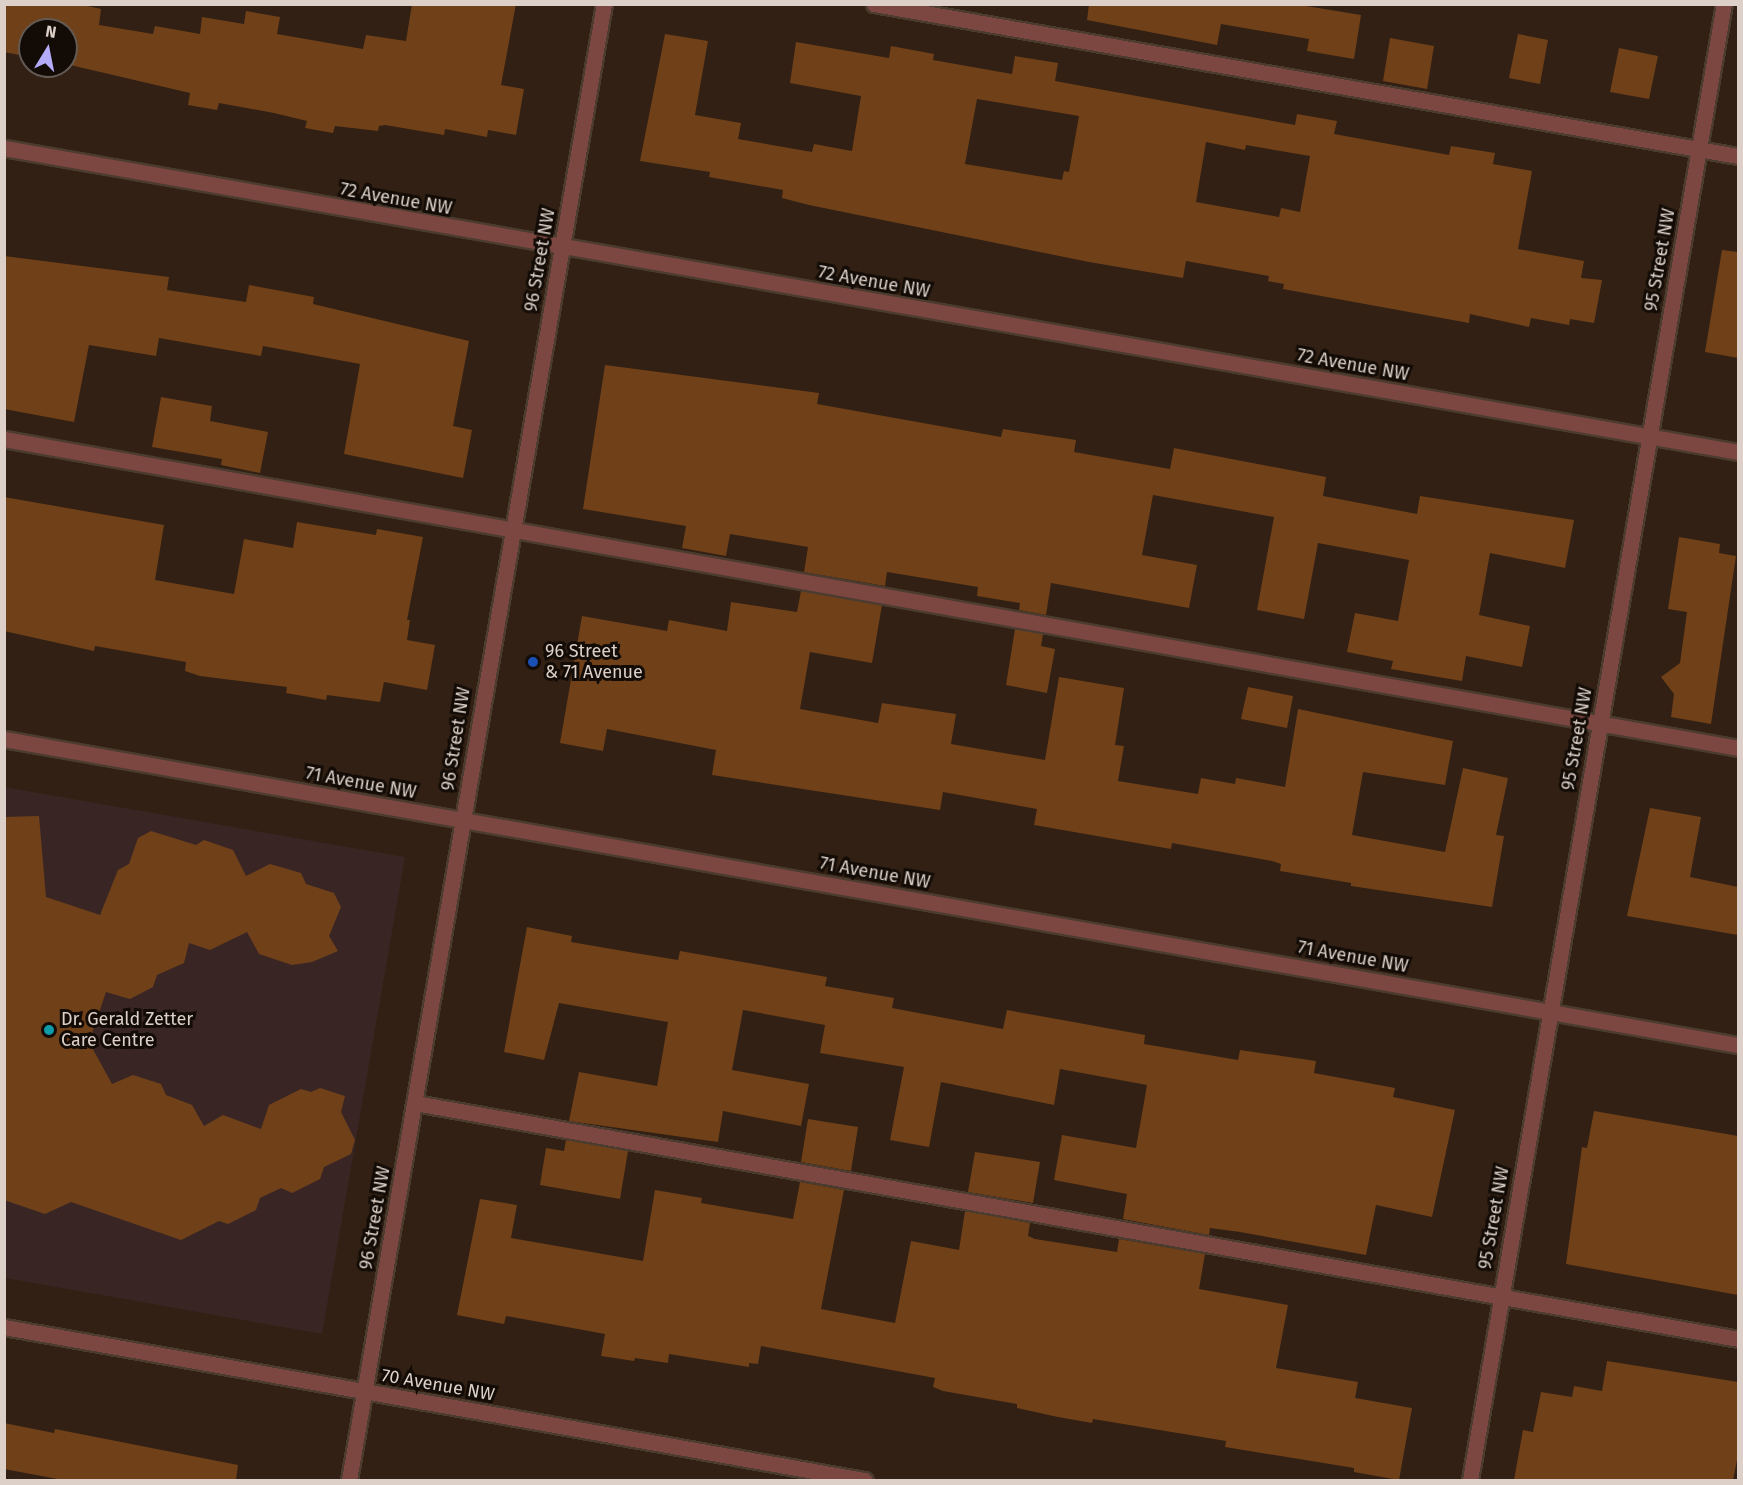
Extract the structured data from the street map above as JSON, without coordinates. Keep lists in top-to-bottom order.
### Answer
{
  "streets": {
    "street": [
      "72 Avenue NW",
      "96 Street NW",
      "95 Street NW",
      "71 Avenue NW",
      "70 Avenue NW"
    ]
  },
  "crossings": [
    ["72 Avenue NW", "96 Street NW"],
    ["72 Avenue NW", "95 Street NW"],
    ["96 Street NW", "71 Avenue NW"],
    ["96 Street NW", "70 Avenue NW"],
    ["95 Street NW", "71 Avenue NW"]
  ],
  "places": ["96 Street & 71 Avenue", "Dr. Gerald Zetter Care Centre"],
  "north": "top"
}
